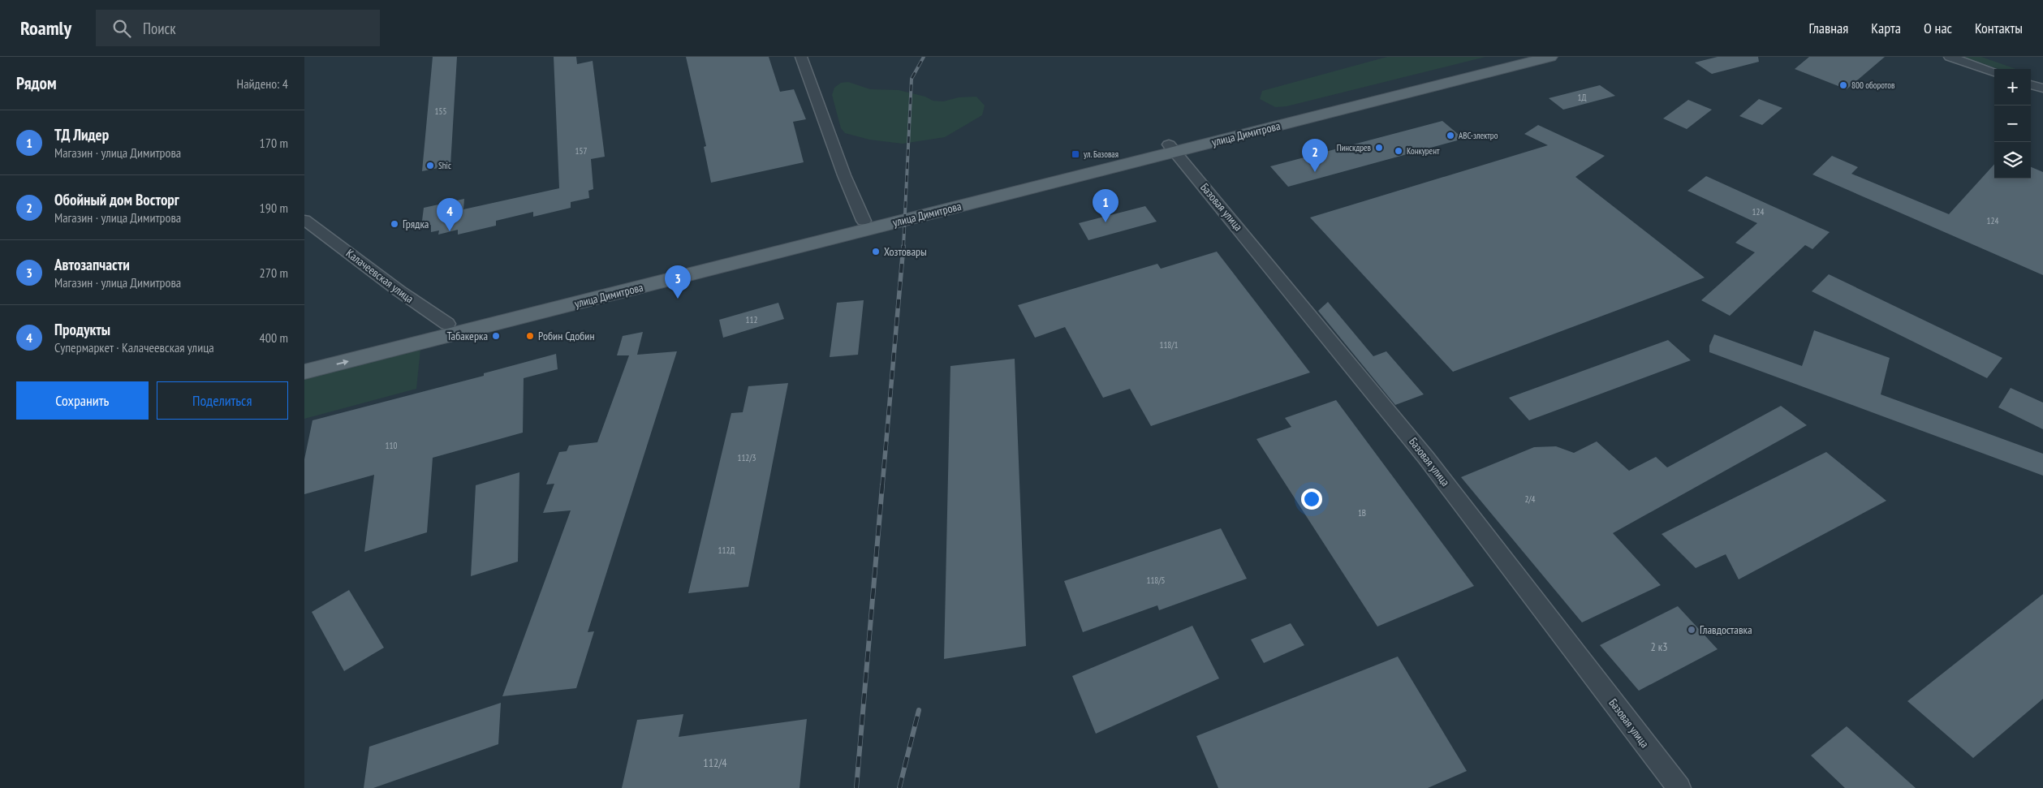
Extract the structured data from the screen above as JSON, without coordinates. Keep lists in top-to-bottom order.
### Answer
{
  "streets": {
    "main road": ["улица Димитрова"],
    "street": ["Базовая улица", "Калачеевская улица"]
  },
  "crossings": [
    ["улица Димитрова", "Базовая улица"],
    ["улица Димитрова", "Калачеевская улица"]
  ],
  "places": {
    "other": [
      "800 оборотов",
      "АВС-электро",
      "Пинскдрев",
      "Конкурент",
      "Shic",
      "Грядка",
      "Хозтовары",
      "Табакерка",
      "Робин Сдобин",
      "Главдоставка"
    ],
    "transit": ["ул. Базовая"]
  },
  "house_numbers": [
    "1Д",
    "155",
    "157",
    "124",
    "124",
    "112",
    "118/1",
    "110",
    "112/3",
    "2/4",
    "1В",
    "112Д",
    "118/5",
    "2 к3",
    "112/4"
  ],
  "page": {
    "header": "Roamly",
    "search": "Поиск",
    "nav": [
      "Главная",
      "Карта",
      "О нас",
      "Контакты"
    ],
    "heading": ["Рядом", "Найдено: 4"],
    "map_buttons": ["+", "−"],
    "list": [
      {
        "mark": "1",
        "name": "ТД Лидер",
        "note": "Магазин · улица Димитрова",
        "value": "170 m"
      },
      {
        "mark": "2",
        "name": "Обойный дом Восторг",
        "note": "Магазин · улица Димитрова",
        "value": "190 m"
      },
      {
        "mark": "3",
        "name": "Автозапчасти",
        "note": "Магазин · улица Димитрова",
        "value": "270 m"
      },
      {
        "mark": "4",
        "name": "Продукты",
        "note": "Супермаркет · Калачеевская улица",
        "value": "400 m"
      }
    ],
    "pins": [
      "2",
      "1",
      "4",
      "3"
    ],
    "buttons": ["Сохранить", "Поделиться"]
  }
}
